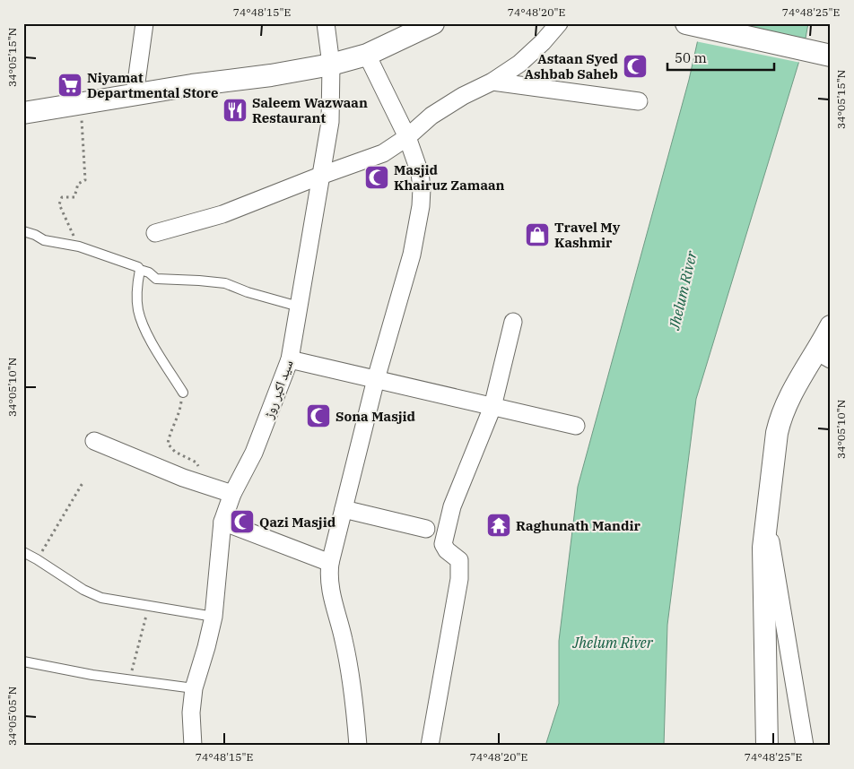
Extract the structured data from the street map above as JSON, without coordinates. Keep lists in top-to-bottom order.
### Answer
{
  "streets": {
    "street": ["سید اکبر روڑ"]
  },
  "water": ["Jhelum River"],
  "places": {
    "mosque": [
      "Astaan Syed Ashbab Saheb",
      "Masjid Khairuz Zamaan",
      "Sona Masjid",
      "Qazi Masjid"
    ],
    "supermarket": ["Niyamat Departmental Store"],
    "restaurant": ["Saleem Wazwaan Restaurant"],
    "shop": ["Travel My Kashmir"],
    "temple": ["Raghunath Mandir"]
  },
  "scale_bar": "50 m",
  "coordinates": [
    "74°48'15\"E",
    "74°48'20\"E",
    "74°48'25\"E",
    "34°05'15\"N",
    "34°05'10\"N",
    "34°05'05\"N"
  ]
}
